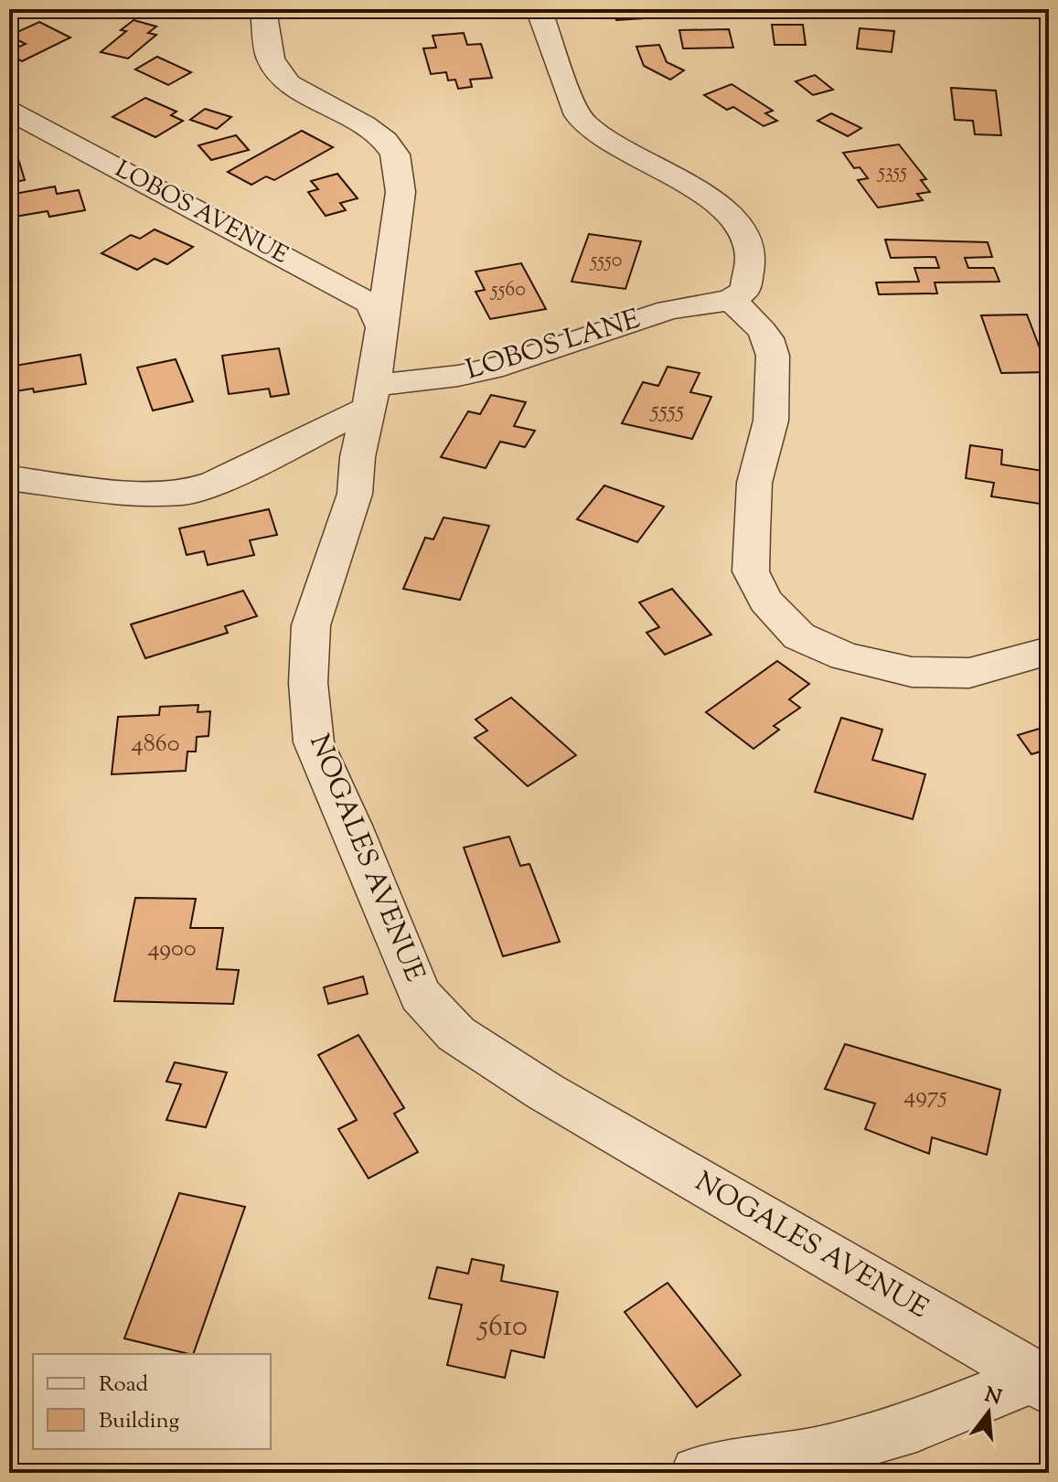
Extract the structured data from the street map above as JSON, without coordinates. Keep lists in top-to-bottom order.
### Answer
{
  "streets": {
    "street": ["LOBOS AVENUE", "LOBOS LANE", "NOGALES AVENUE"]
  },
  "crossings": [
    ["LOBOS AVENUE", "NOGALES AVENUE"],
    ["LOBOS LANE", "NOGALES AVENUE"]
  ],
  "house_numbers": [
    "5355",
    "5550",
    "5560",
    "5555",
    "4860",
    "4900",
    "4975",
    "5610"
  ],
  "legend": ["Road", "Building"],
  "north": "top"
}
